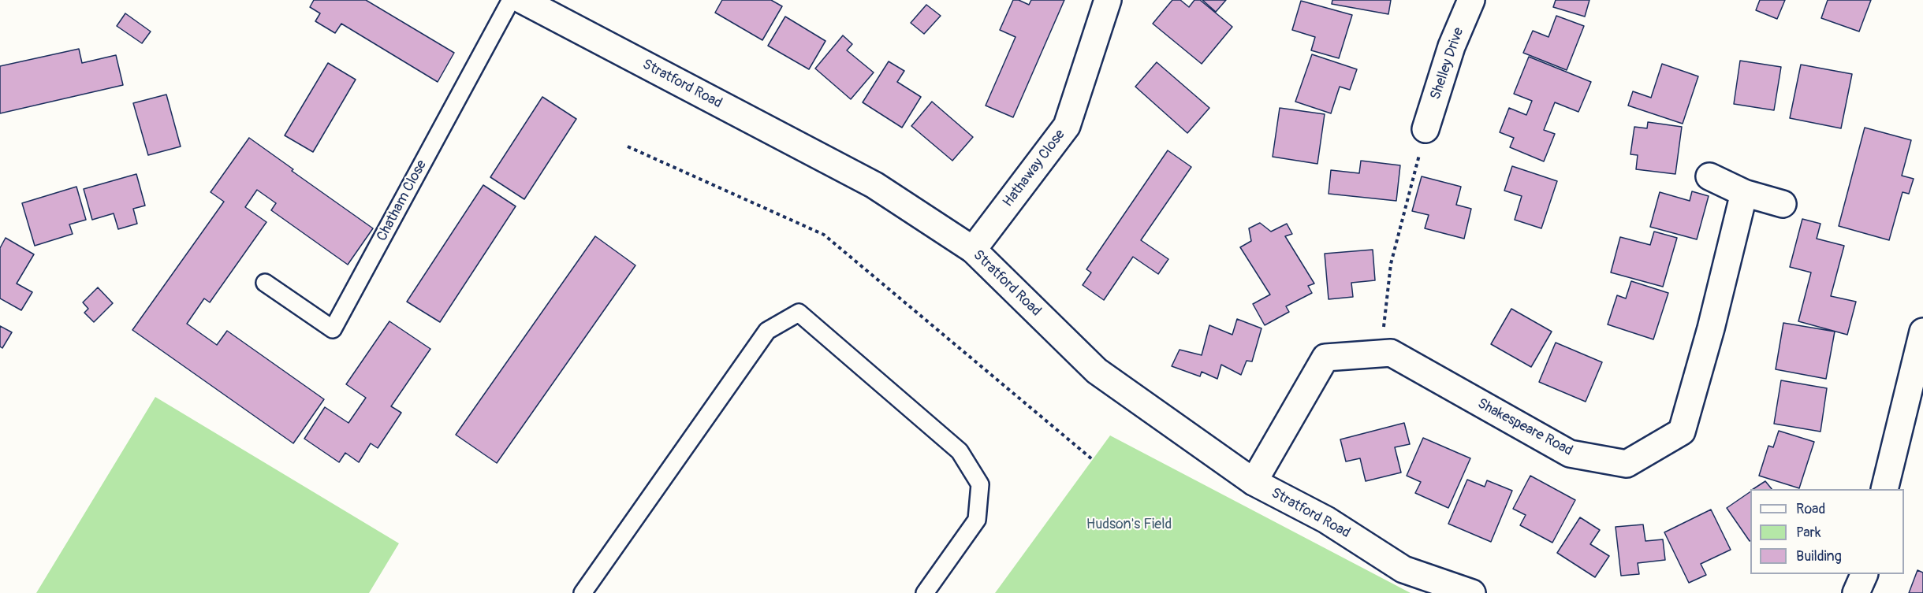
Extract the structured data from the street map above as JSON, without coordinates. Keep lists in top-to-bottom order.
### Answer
{
  "streets": {
    "street": [
      "Shelley Drive",
      "Stratford Road",
      "Hathaway Close",
      "Shakespeare Road"
    ],
    "lane": ["Chatham Close"]
  },
  "crossings": [
    ["Stratford Road", "Hathaway Close"],
    ["Stratford Road", "Shakespeare Road"]
  ],
  "parks": ["Hudson's Field"],
  "legend": ["Road", "Park", "Building"]
}
